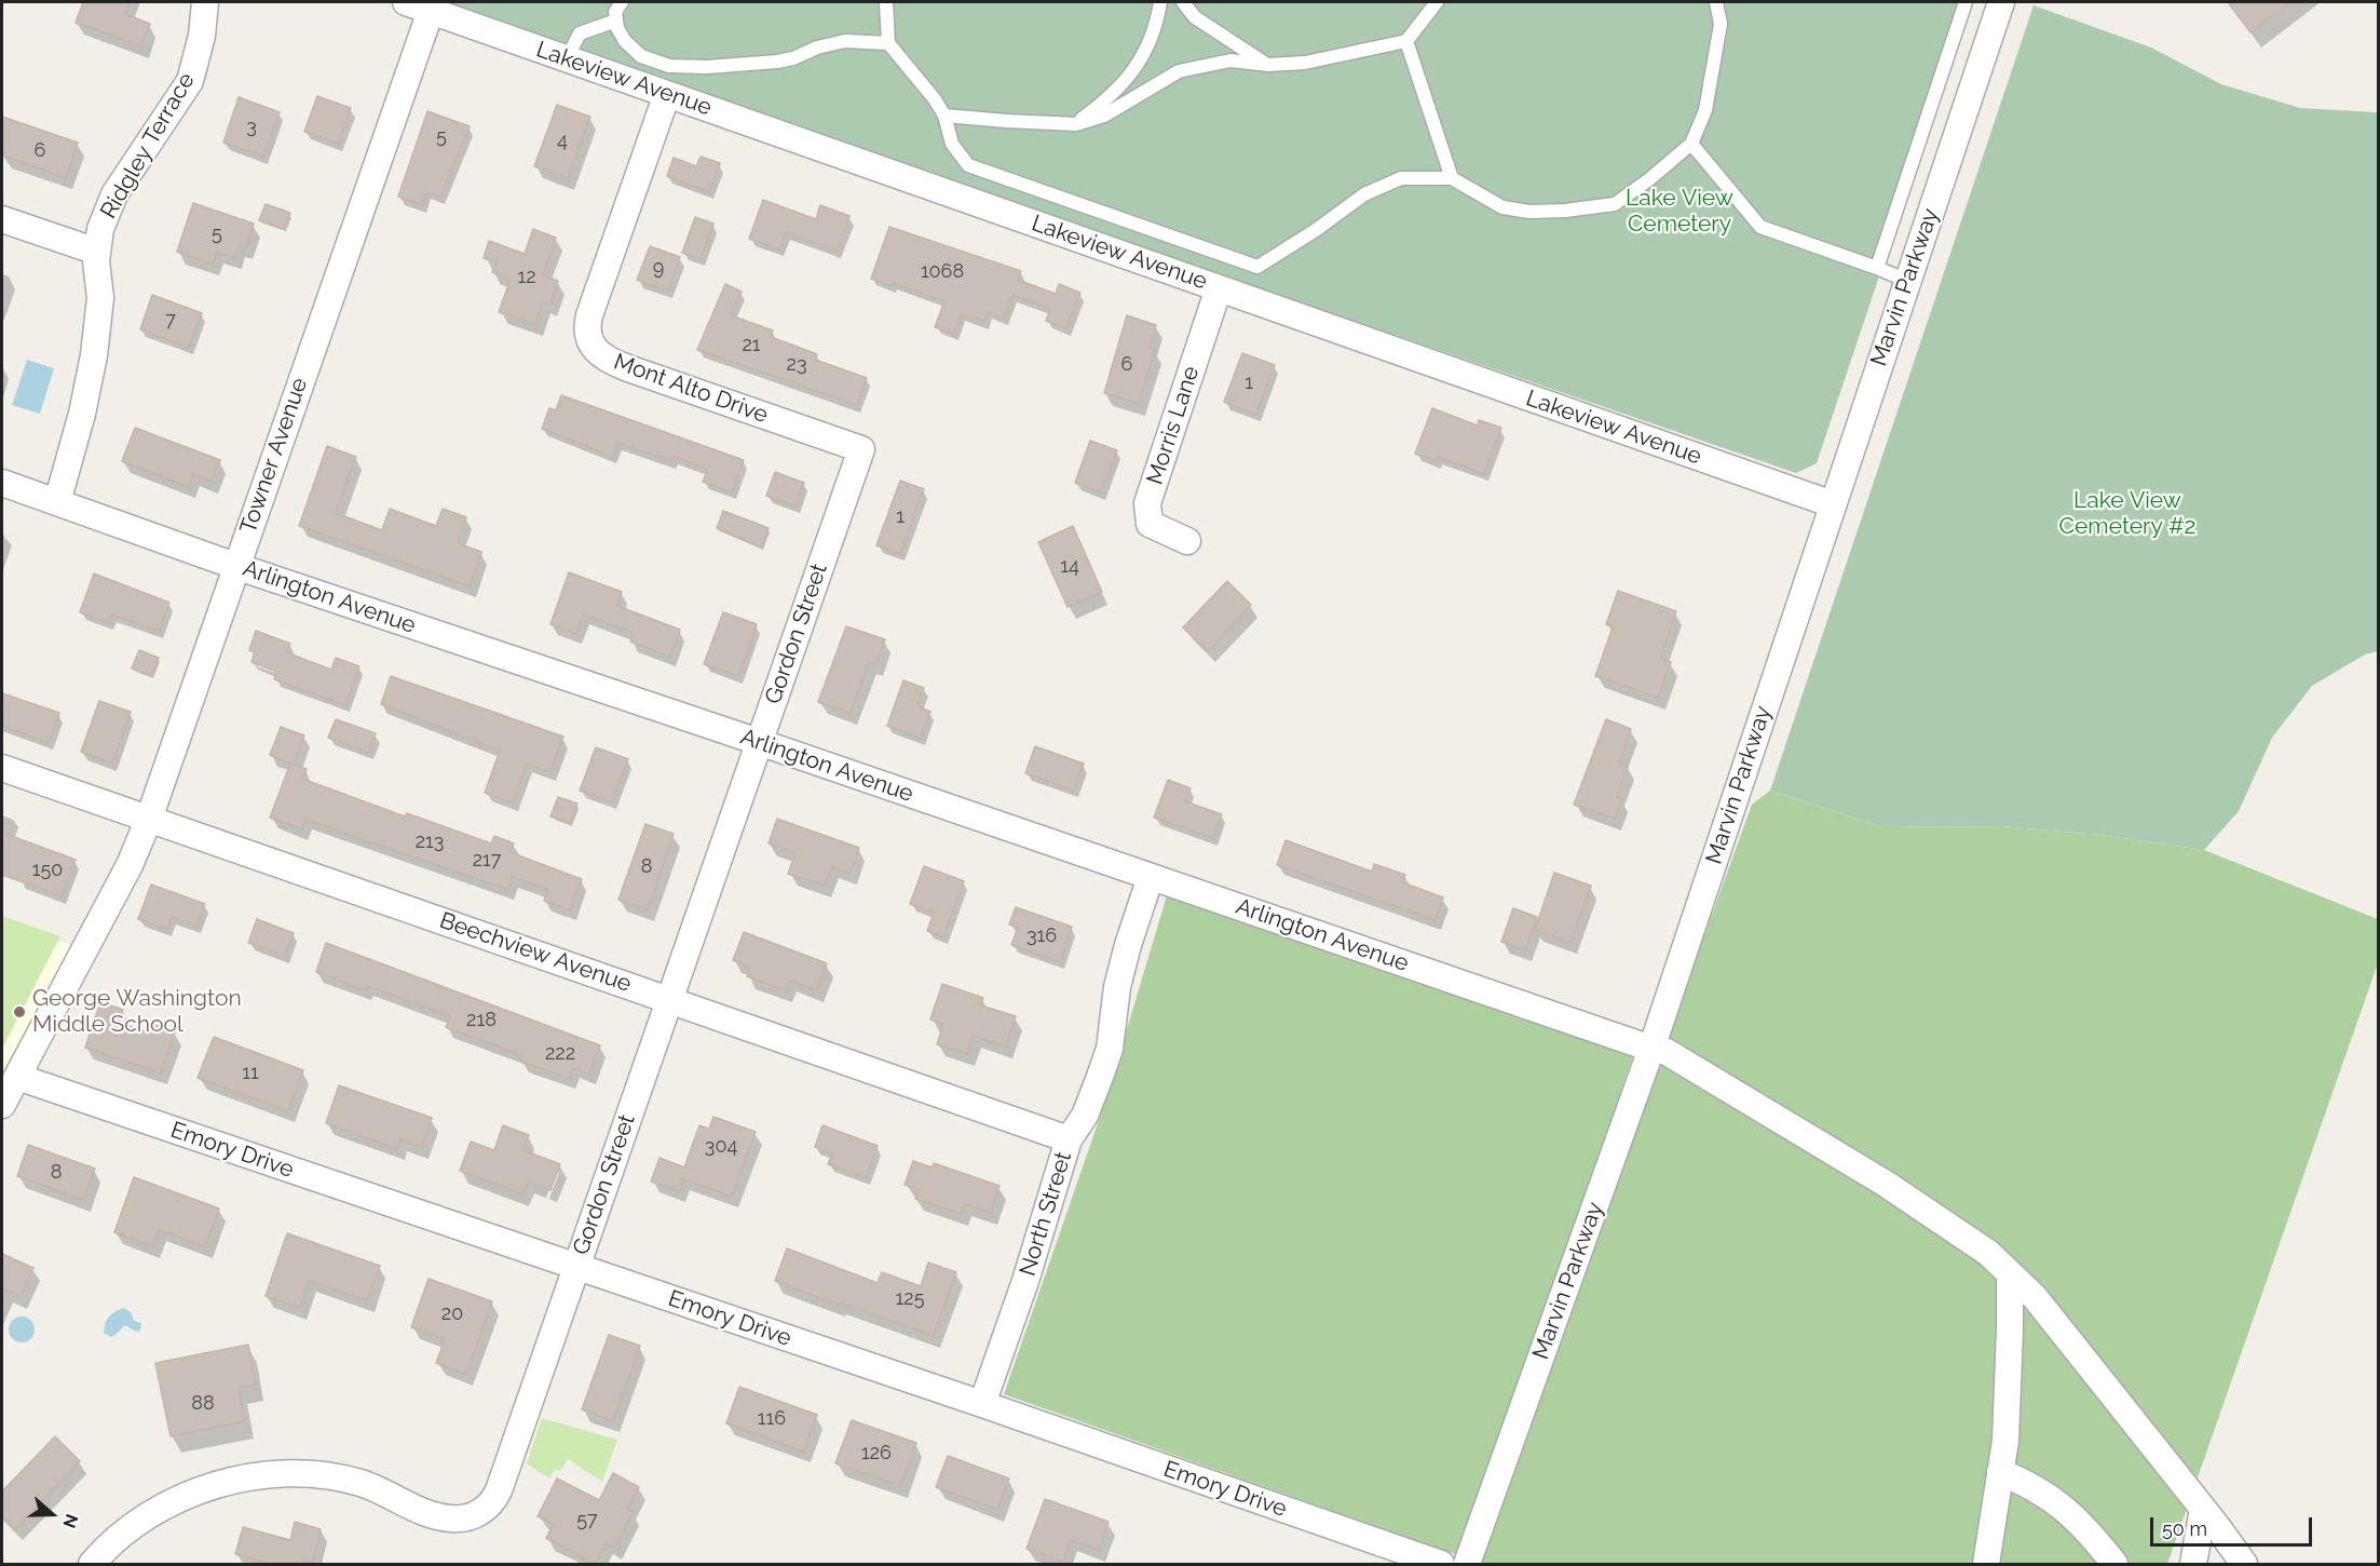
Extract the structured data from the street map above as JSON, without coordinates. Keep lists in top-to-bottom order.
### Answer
{
  "streets": {
    "street": [
      "Lakeview Avenue",
      "Ridgley Terrace",
      "Marvin Parkway",
      "Mont Alto Drive",
      "Morris Lane",
      "Towner Avenue",
      "Arlington Avenue",
      "Gordon Street",
      "Beechview Avenue",
      "Emory Drive",
      "North Street"
    ]
  },
  "crossings": [
    ["Lakeview Avenue", "Marvin Parkway"],
    ["Lakeview Avenue", "Mont Alto Drive"],
    ["Lakeview Avenue", "Morris Lane"],
    ["Lakeview Avenue", "Towner Avenue"],
    ["Ridgley Terrace", "Arlington Avenue"],
    ["Marvin Parkway", "Arlington Avenue"],
    ["Mont Alto Drive", "Gordon Street"],
    ["Towner Avenue", "Arlington Avenue"],
    ["Towner Avenue", "Beechview Avenue"],
    ["Towner Avenue", "Emory Drive"],
    ["Arlington Avenue", "Gordon Street"],
    ["Arlington Avenue", "North Street"],
    ["Gordon Street", "Beechview Avenue"],
    ["Gordon Street", "Emory Drive"],
    ["Beechview Avenue", "North Street"],
    ["Emory Drive", "North Street"]
  ],
  "parks": ["Lake View Cemetery", "Lake View Cemetery #2"],
  "places": ["George Washington Middle School"],
  "house_numbers": [
    "3",
    "5",
    "4",
    "6",
    "5",
    "9",
    "1068",
    "12",
    "7",
    "21",
    "23",
    "6",
    "1",
    "1",
    "14",
    "213",
    "217",
    "8",
    "150",
    "316",
    "218",
    "222",
    "11",
    "304",
    "8",
    "125",
    "20",
    "88",
    "116",
    "126",
    "57"
  ],
  "scale_bar": "50 m",
  "north": "right"
}
